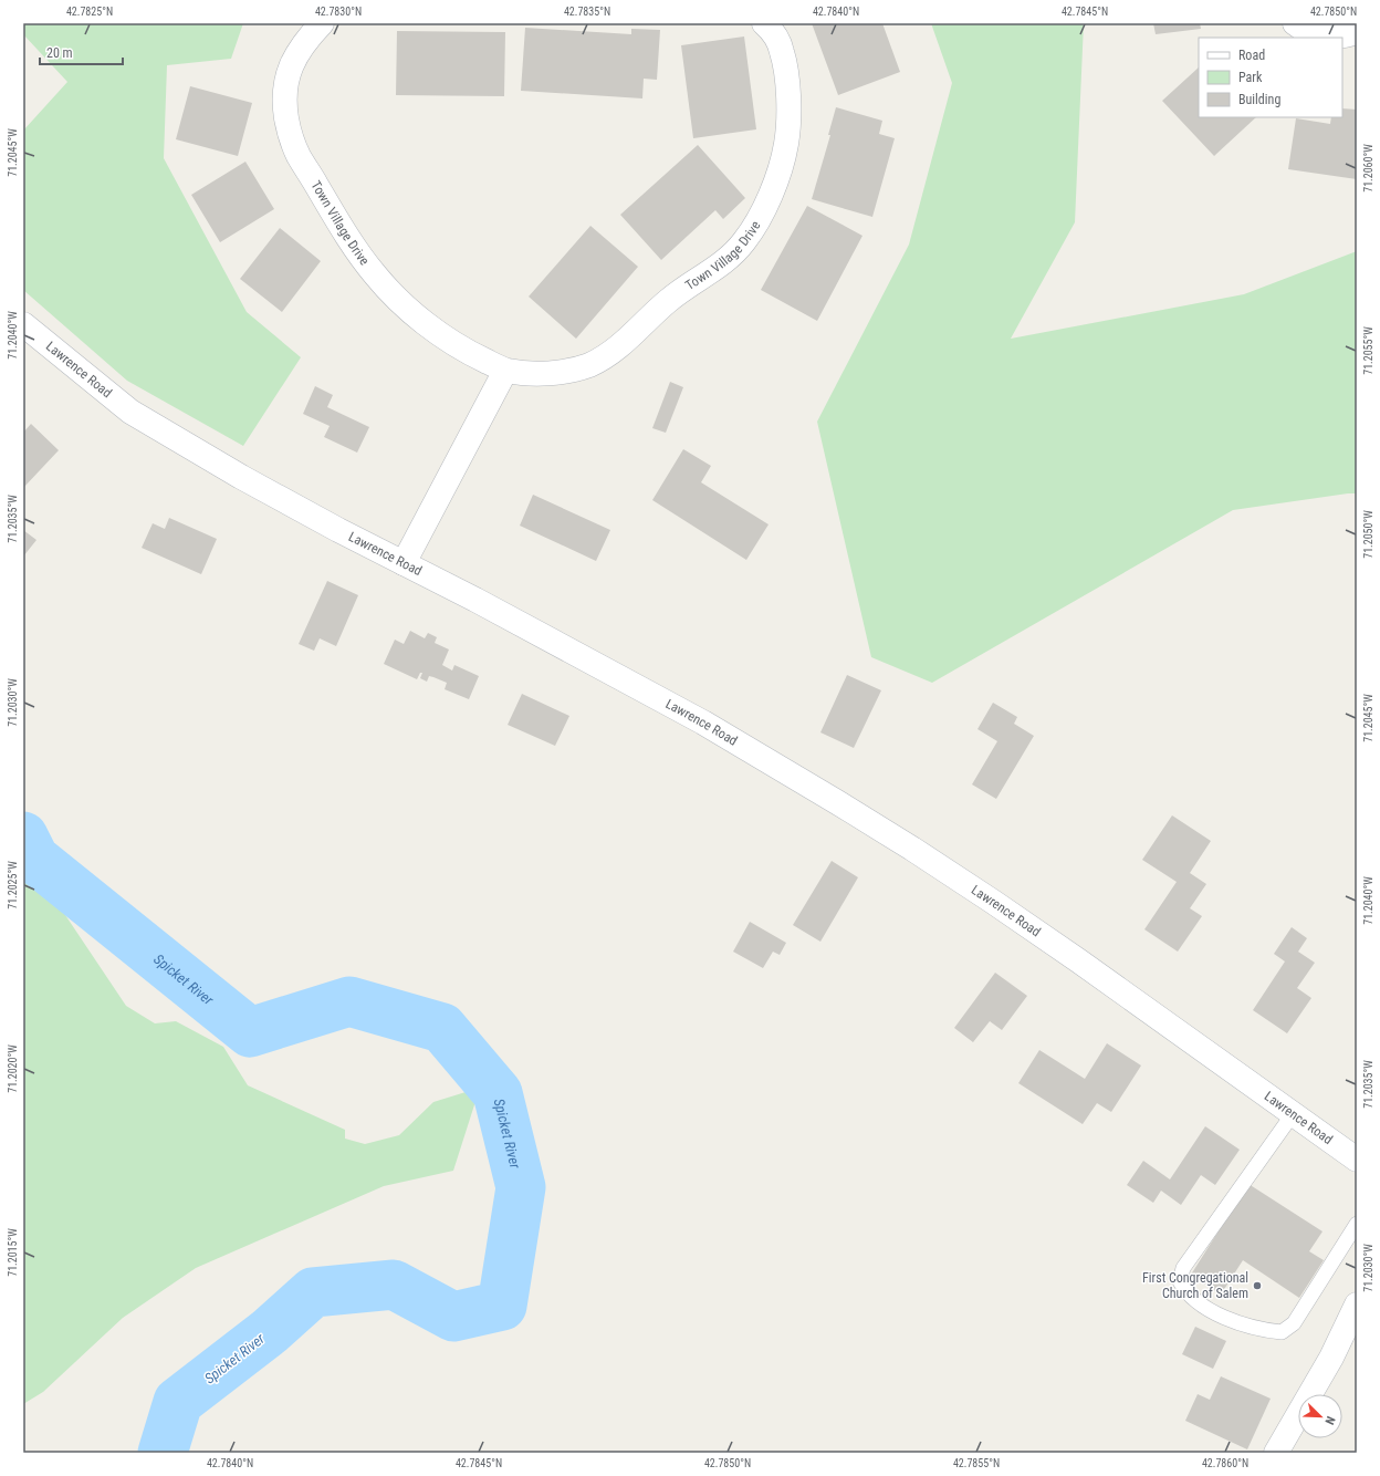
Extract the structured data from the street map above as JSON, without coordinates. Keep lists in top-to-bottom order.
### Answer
{
  "streets": {
    "street": ["Town Village Drive", "Lawrence Road"]
  },
  "water": ["Spicket River"],
  "places": ["First Congregational Church of Salem"],
  "legend": ["Road", "Park", "Building"],
  "scale_bar": "20 m",
  "north": "bottom right",
  "coordinates": [
    "42.7825°N",
    "42.7830°N",
    "42.7835°N",
    "42.7840°N",
    "42.7845°N",
    "42.7850°N",
    "71.2045°W",
    "71.2060°W",
    "71.2040°W",
    "71.2055°W",
    "71.2035°W",
    "71.2050°W",
    "71.2030°W",
    "71.2025°W",
    "71.2020°W",
    "71.2015°W",
    "42.7855°N",
    "42.7860°N"
  ]
}
